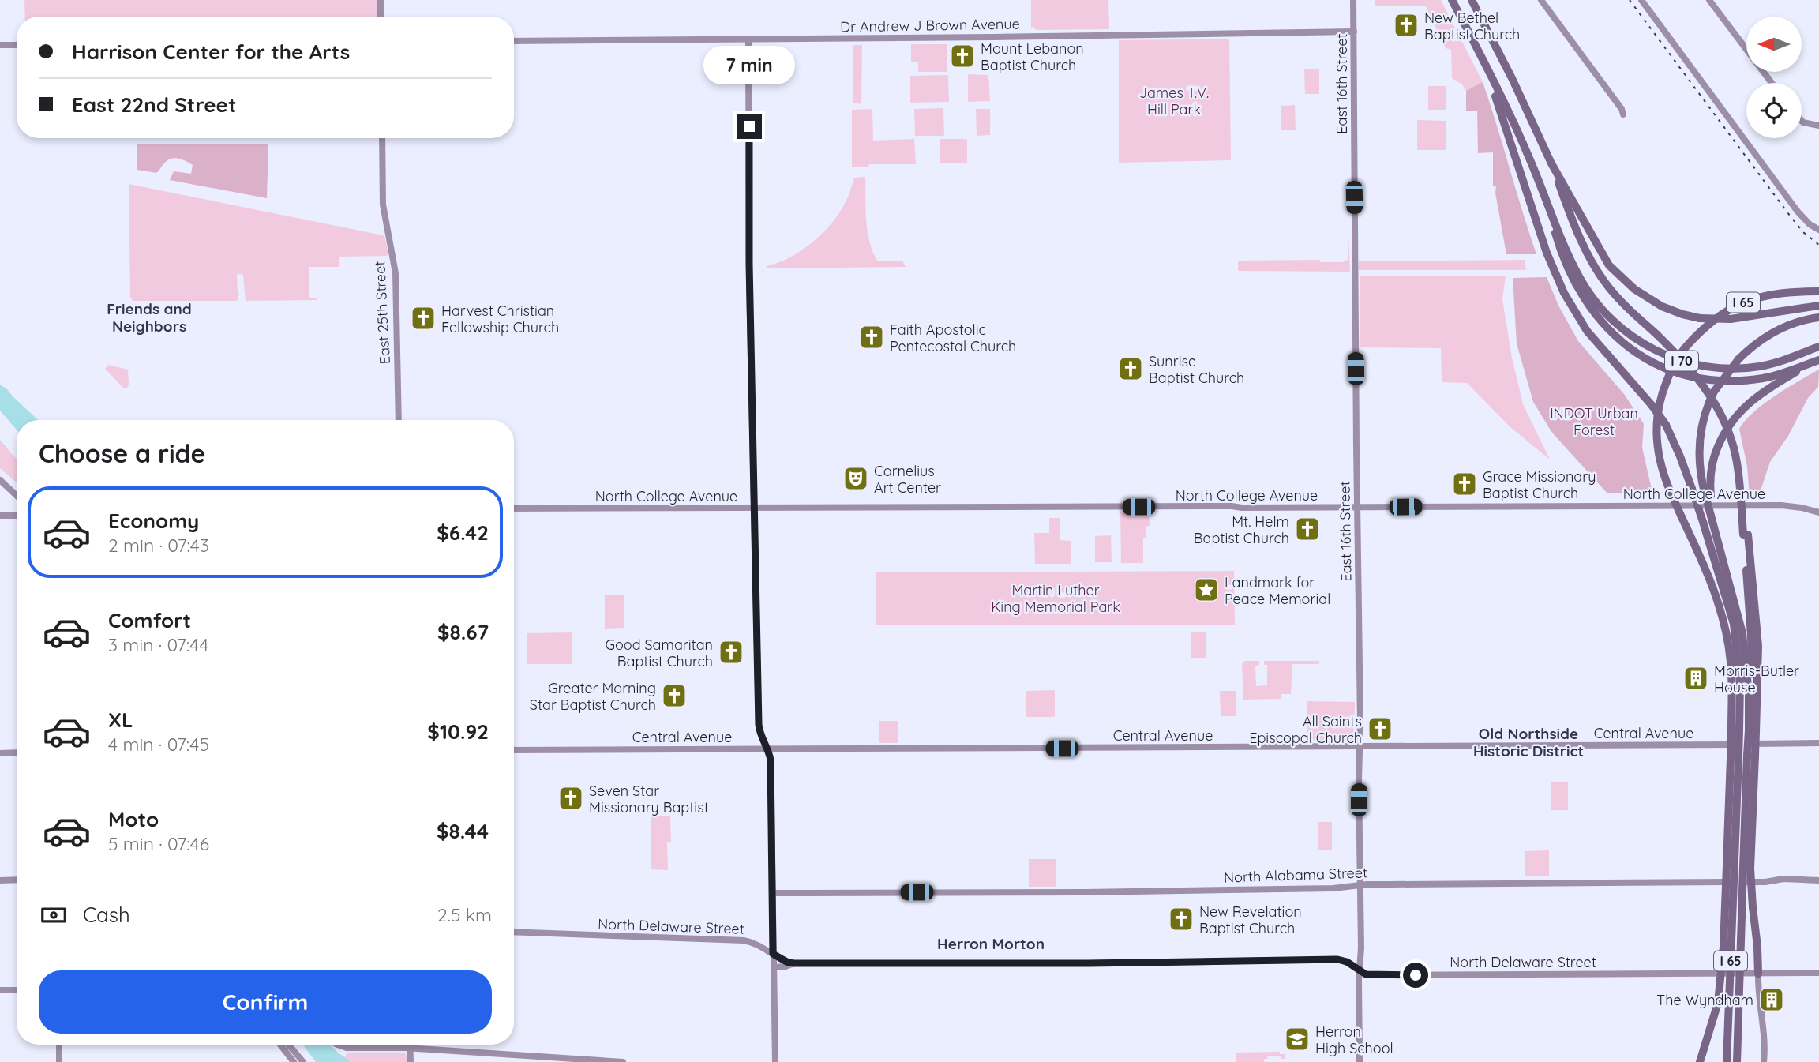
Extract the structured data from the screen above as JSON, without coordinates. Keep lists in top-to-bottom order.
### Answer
{
  "streets": {
    "highway": ["I 65", "I 70"],
    "main road": [
      "Dr Andrew J Brown Avenue",
      "East 16th Street",
      "East 25th Street",
      "North College Avenue",
      "Central Avenue",
      "North Alabama Street",
      "North Delaware Street"
    ]
  },
  "crossings": [
    ["Dr Andrew J Brown Avenue", "East 16th Street"],
    ["East 16th Street", "North College Avenue"],
    ["East 16th Street", "Central Avenue"],
    ["East 16th Street", "North Alabama Street"],
    ["East 16th Street", "North Delaware Street"]
  ],
  "districts": ["Friends and Neighbors", "Old Northside Historic District", "Herron Morton"],
  "parks": ["James T.V. Hill Park", "INDOT Urban Forest", "Martin Luther King Memorial Park"],
  "places": {
    "church": [
      "New Bethel Baptist Church",
      "Mount Lebanon Baptist Church",
      "Harvest Christian Fellowship Church",
      "Faith Apostolic Pentecostal Church",
      "Sunrise Baptist Church",
      "Grace Missionary Baptist Church",
      "Mt. Helm Baptist Church",
      "Good Samaritan Baptist Church",
      "Greater Morning Star Baptist Church",
      "All Saints Episcopal Church",
      "Seven Star Missionary Baptist",
      "New Revelation Baptist Church"
    ],
    "theatre": ["Cornelius Art Center"],
    "place": ["Landmark for Peace Memorial"],
    "building": ["Morris-Butler House", "The Wyndham"],
    "school or university": ["Herron High School"]
  },
  "north": "left",
  "page": {
    "banner": ["Harrison Center for the Arts", "East 22nd Street"],
    "bubble": "7 min",
    "heading": "Choose a ride",
    "list": [
      {
        "name": "Economy",
        "note": "2 min · 07:43",
        "value": "$6.42"
      },
      {
        "name": "Comfort",
        "note": "3 min · 07:44",
        "value": "$8.67"
      },
      {
        "name": "XL",
        "note": "4 min · 07:45",
        "value": "$10.92"
      },
      {
        "name": "Moto",
        "note": "5 min · 07:46",
        "value": "$8.44"
      }
    ],
    "pay": ["Cash", "2.5 km"],
    "buttons": "Confirm"
  }
}
